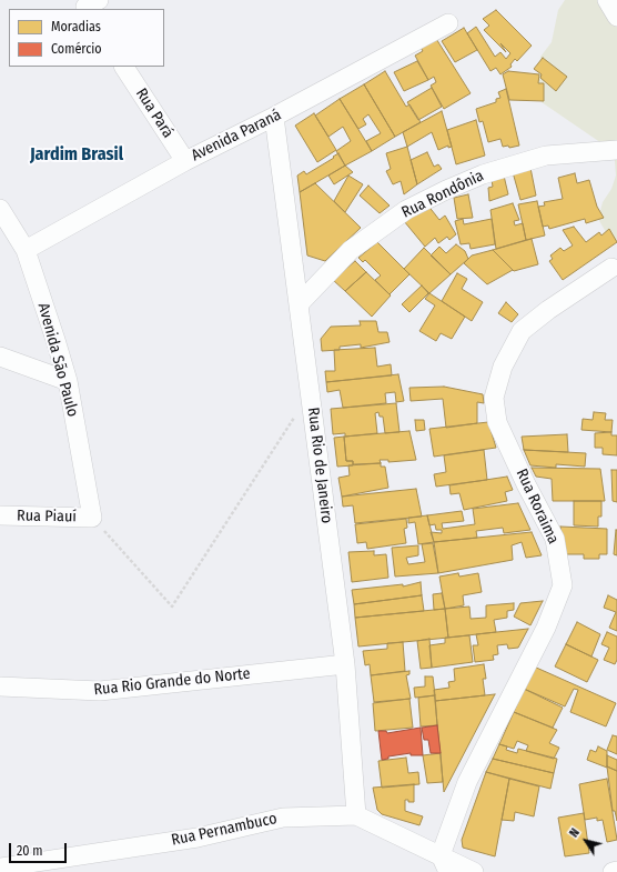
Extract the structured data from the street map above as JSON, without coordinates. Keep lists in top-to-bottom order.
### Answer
{
  "streets": {
    "street": [
      "Rua Pará",
      "Avenida Paraná",
      "Rua Rondônia",
      "Avenida São Paulo",
      "Rua Rio de Janeiro",
      "Rua Roraima",
      "Rua Piauí",
      "Rua Rio Grande do Norte",
      "Rua Pernambuco"
    ]
  },
  "crossings": [
    ["Rua Pará", "Avenida Paraná"],
    ["Avenida Paraná", "Avenida São Paulo"],
    ["Avenida Paraná", "Rua Rio de Janeiro"],
    ["Rua Rondônia", "Rua Rio de Janeiro"],
    ["Avenida São Paulo", "Rua Piauí"],
    ["Rua Rio de Janeiro", "Rua Rio Grande do Norte"],
    ["Rua Rio de Janeiro", "Rua Pernambuco"],
    ["Rua Roraima", "Rua Pernambuco"]
  ],
  "districts": ["Jardim Brasil"],
  "legend": ["Moradias", "Comércio"],
  "scale_bar": "20 m",
  "north": "top left"
}
